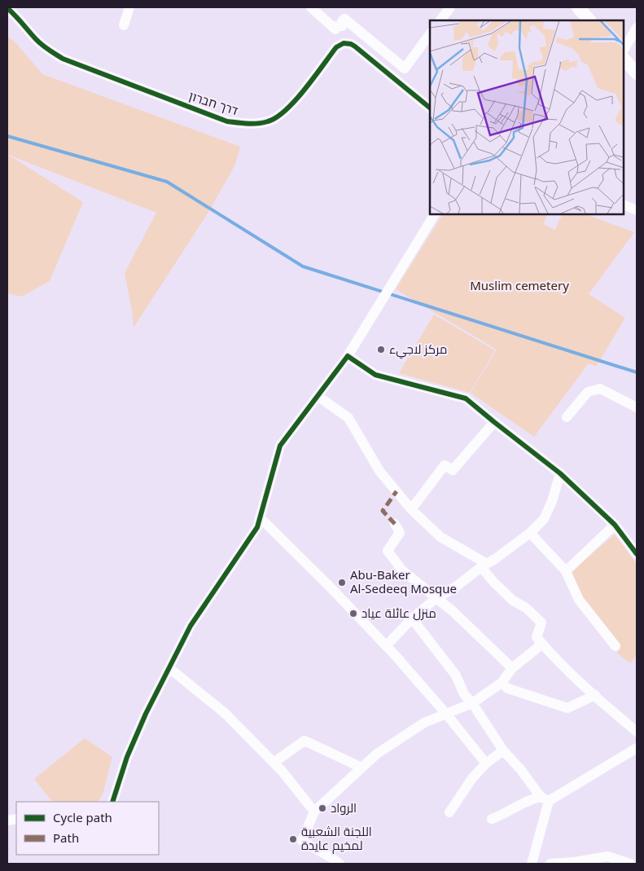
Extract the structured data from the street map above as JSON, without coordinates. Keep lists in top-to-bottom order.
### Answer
{
  "streets": {
    "street": ["דרך חברון"]
  },
  "parks": ["Muslim cemetery"],
  "places": [
    "مركز لاجيء",
    "Abu-Baker Al-Sedeeq Mosque",
    "منزل عائلة عياد",
    "الرواد",
    "اللجنة الشعبية لمخيم عايدة"
  ],
  "legend": ["Cycle path", "Path"]
}
